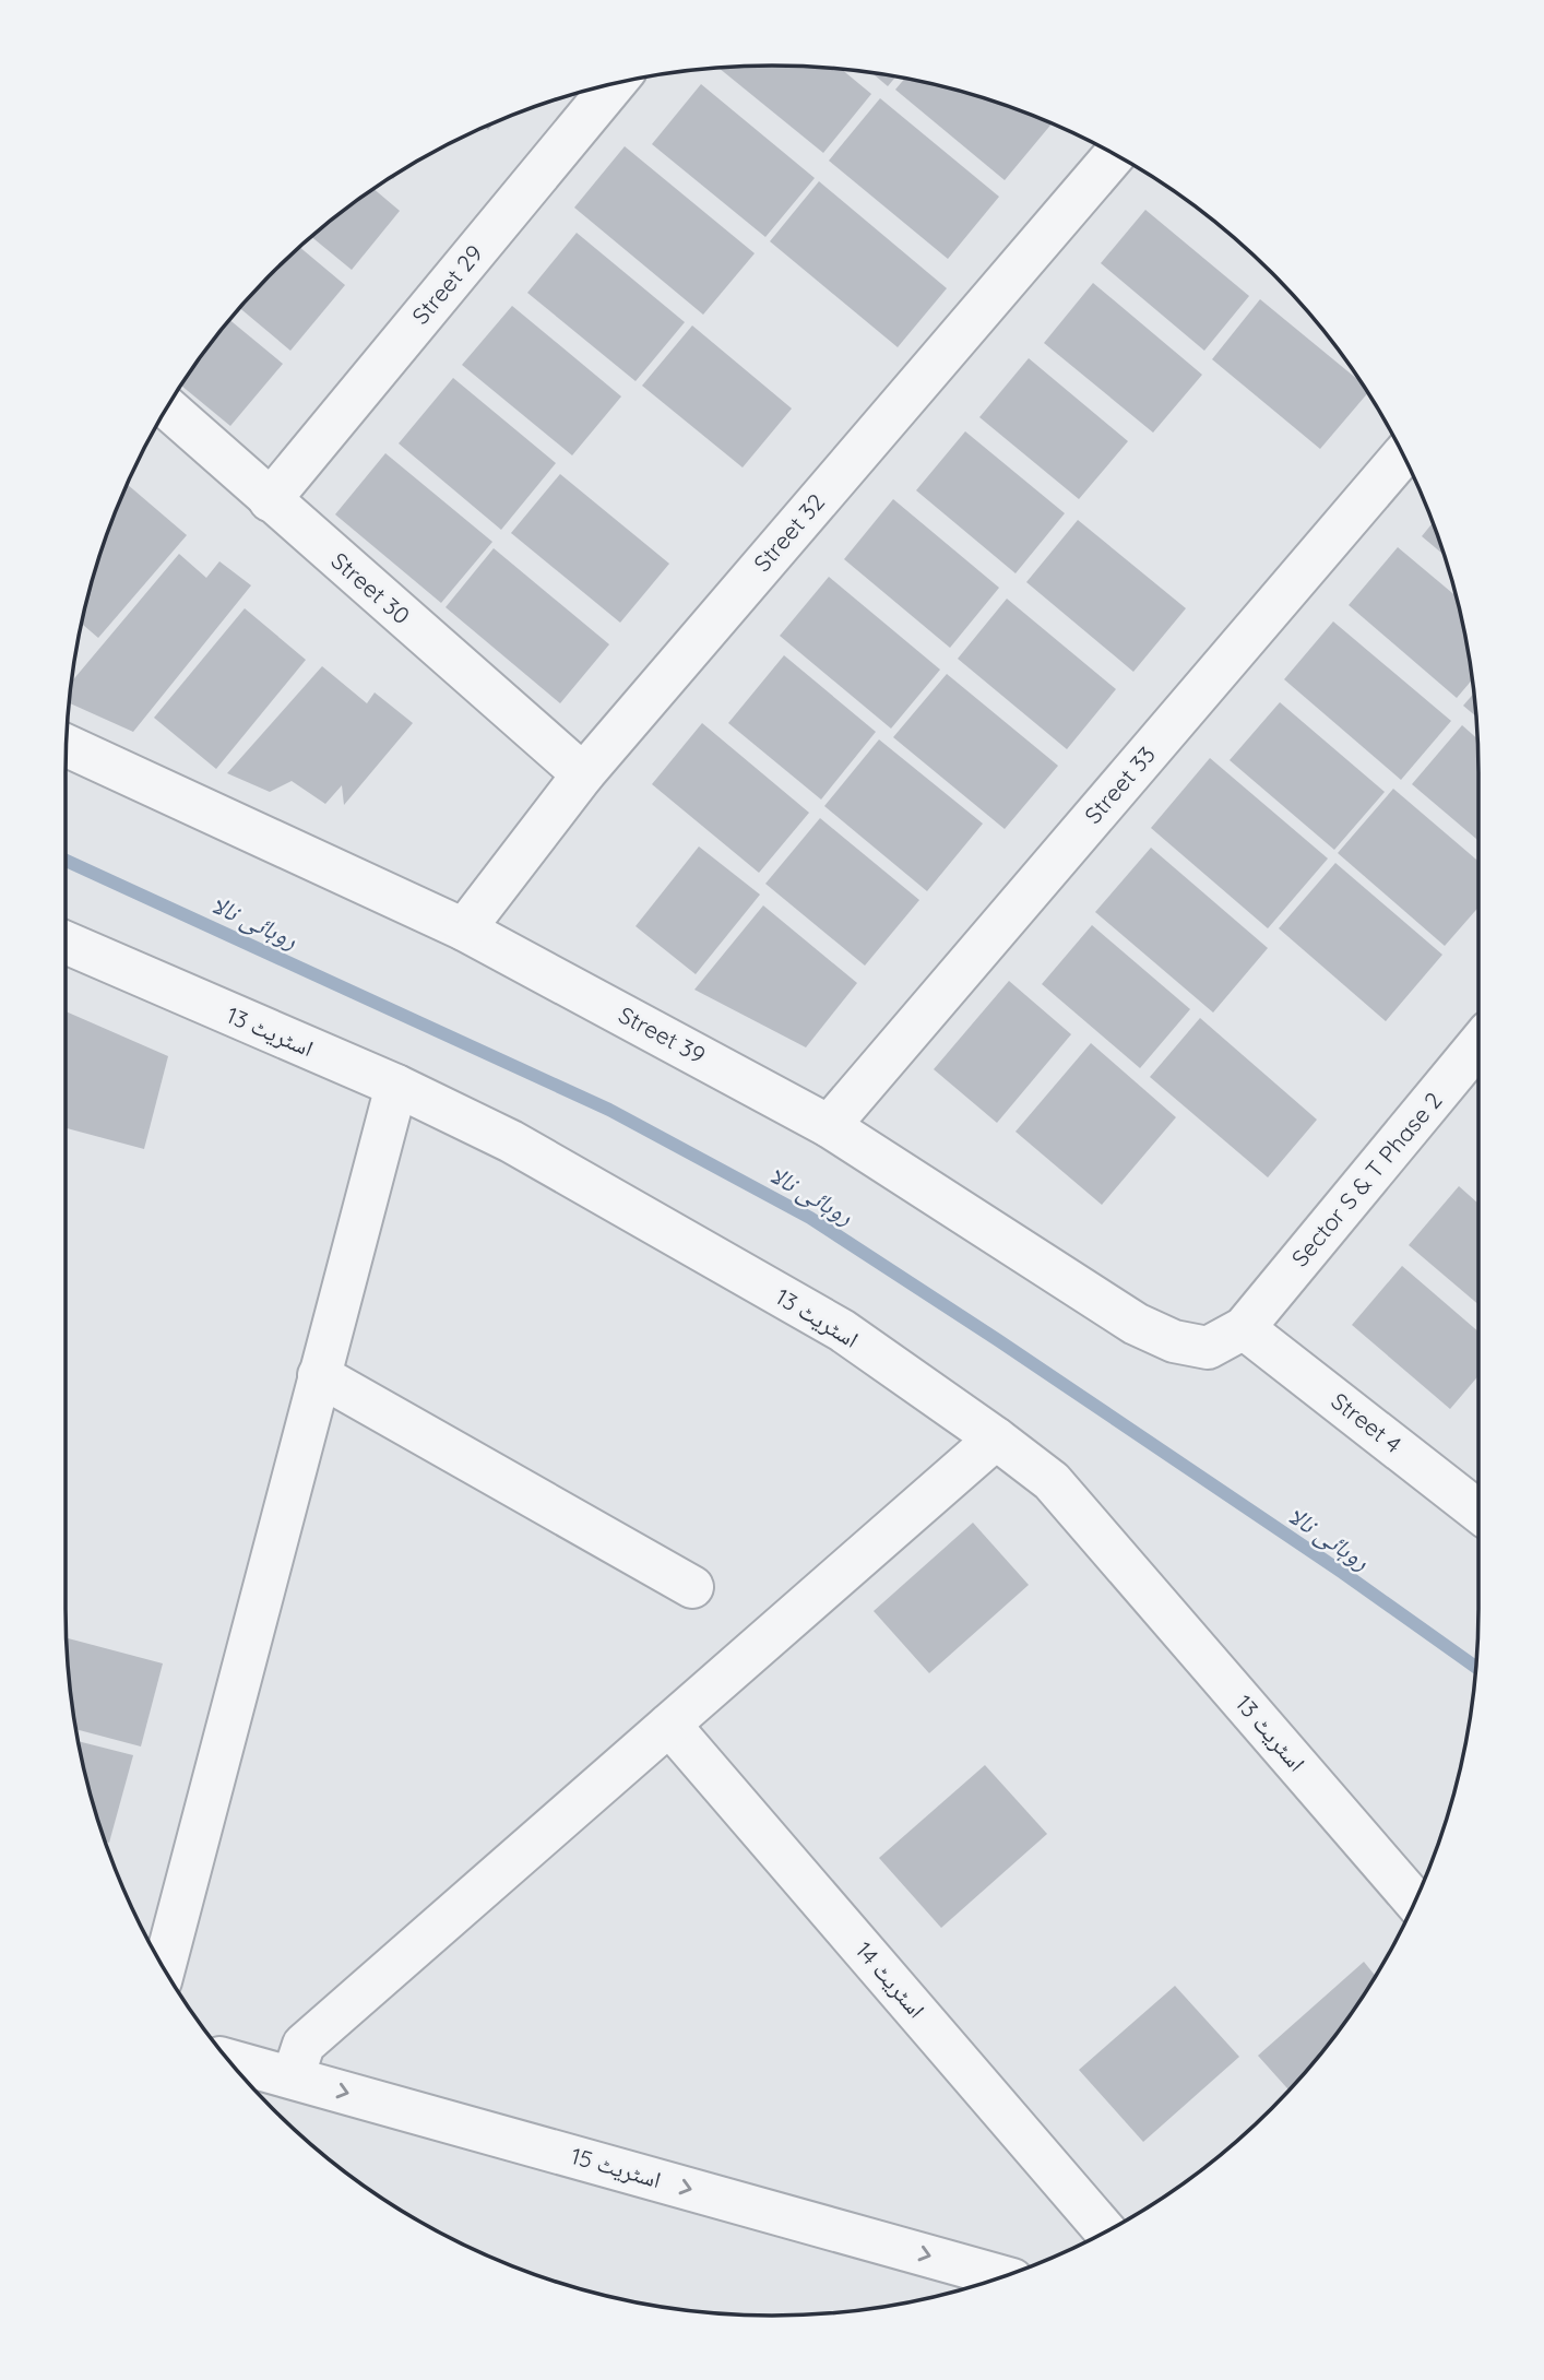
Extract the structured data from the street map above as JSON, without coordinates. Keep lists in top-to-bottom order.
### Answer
{
  "streets": {
    "street": [
      "Street 29",
      "Street 32",
      "Street 30",
      "Street 33",
      "اسٹریٹ 13",
      "Street 39",
      "Sector S & T Phase 2",
      "Street 4",
      "اسٹریٹ 14",
      "اسٹریٹ 15"
    ]
  },
  "crossings": [
    ["Street 29", "Street 30"],
    ["Street 32", "Street 30"],
    ["Street 32", "Street 39"],
    ["Street 33", "Street 39"],
    ["Street 39", "Sector S & T Phase 2"],
    ["Street 39", "Street 4"],
    ["Sector S & T Phase 2", "Street 4"]
  ],
  "one_way": ["اسٹریٹ 15"],
  "water": ["روہائی نالا"]
}
